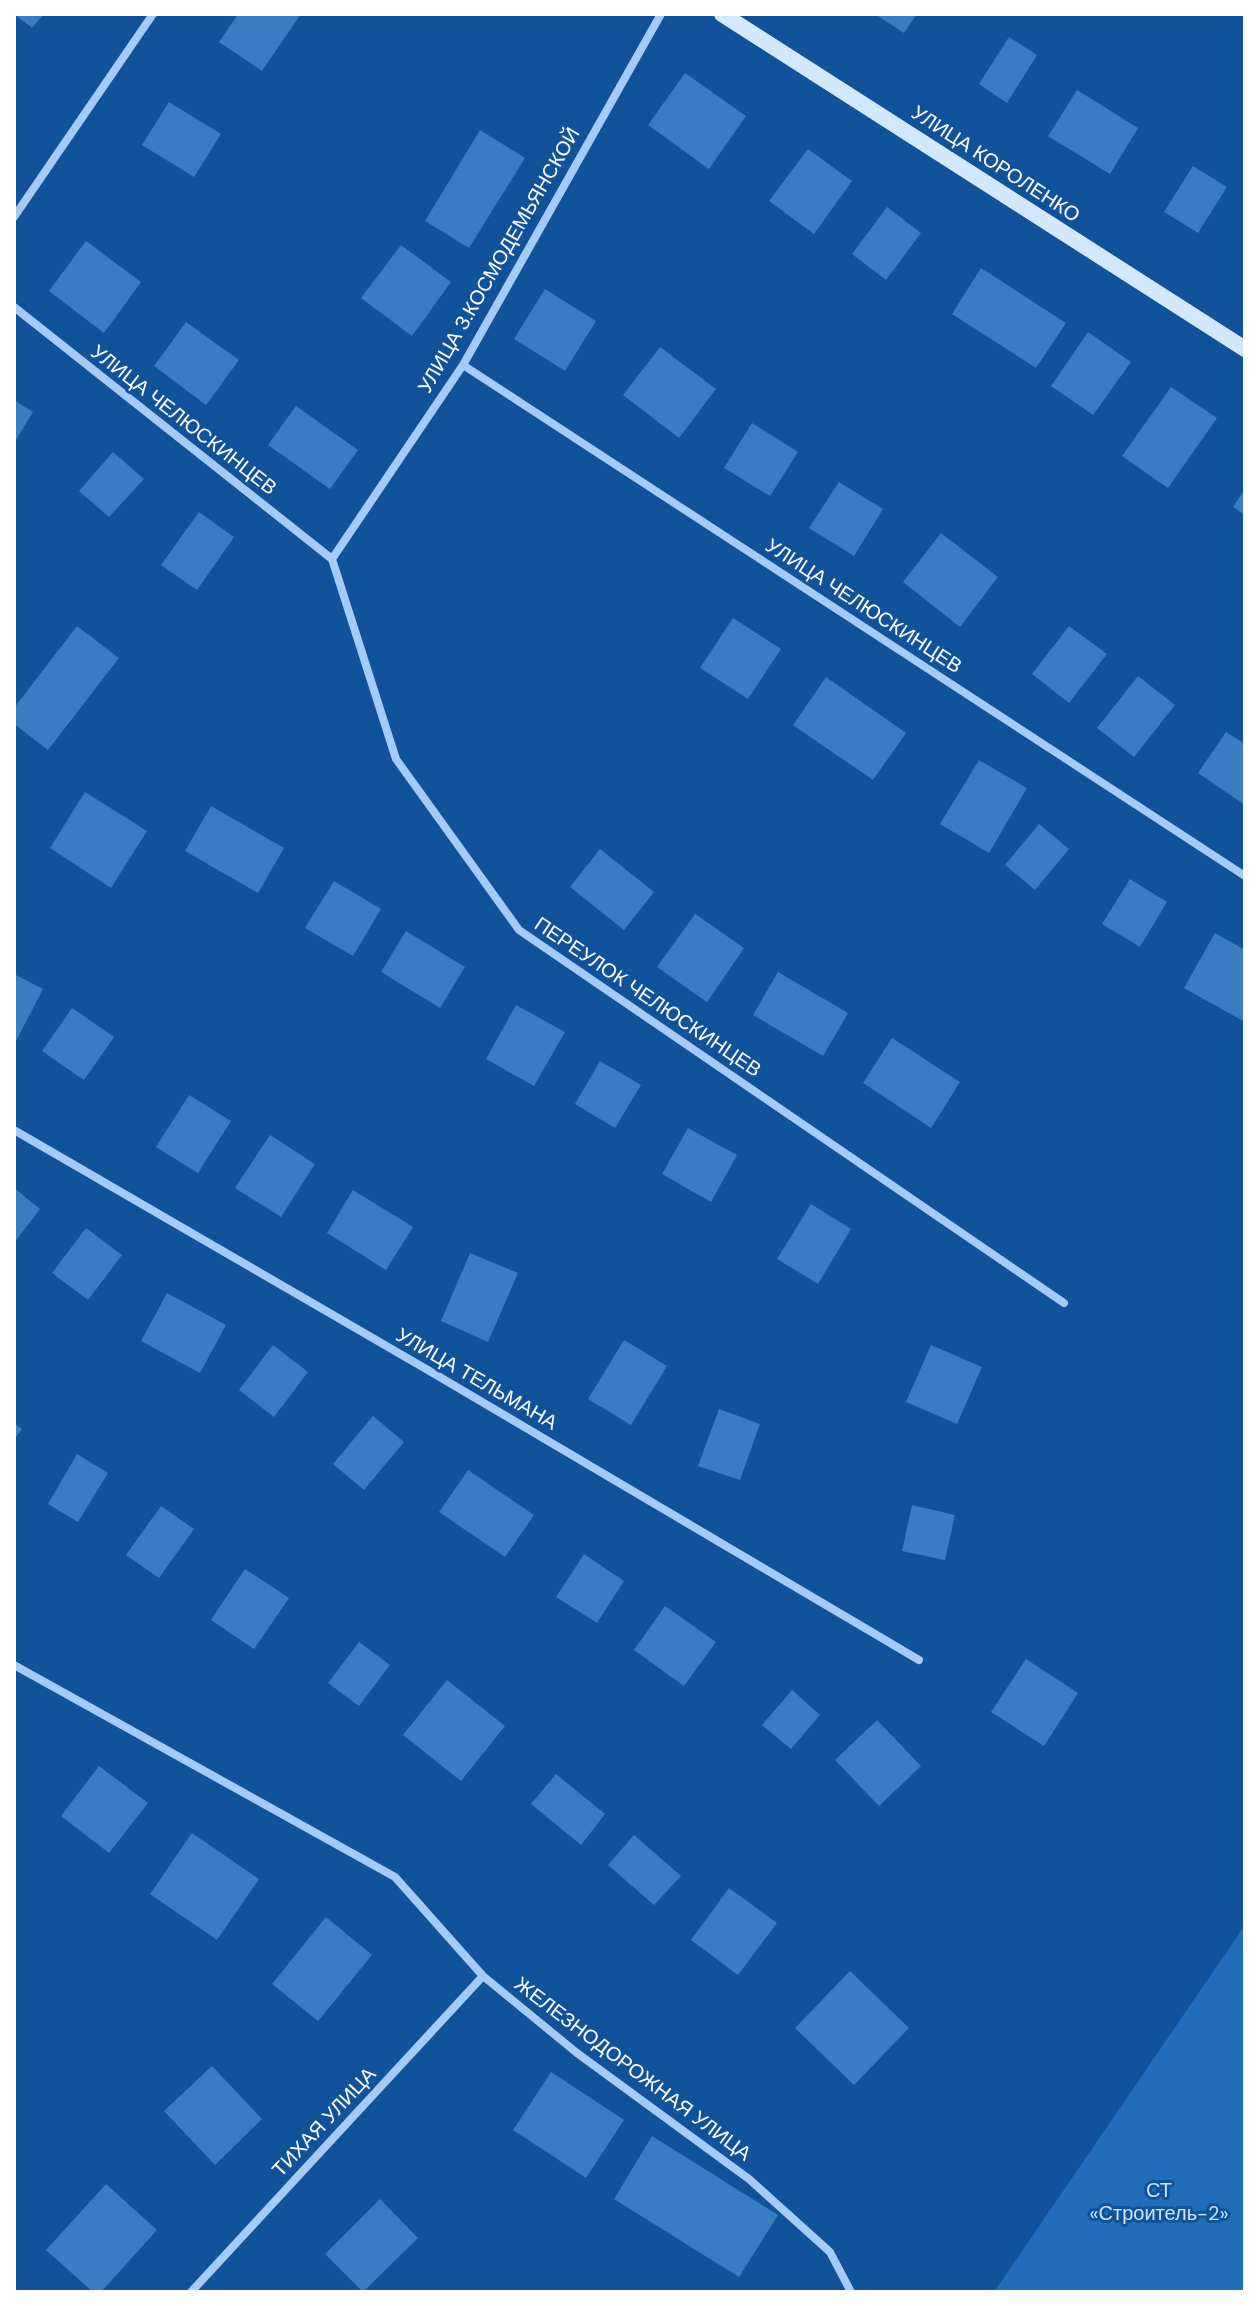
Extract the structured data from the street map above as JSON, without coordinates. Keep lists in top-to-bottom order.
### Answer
{
  "streets": {
    "street": [
      "УЛИЦА КОРОЛЕНКО",
      "УЛИЦА З.КОСМОДЕМЬЯНСКОЙ",
      "УЛИЦА ЧЕЛЮСКИНЦЕВ",
      "ПЕРЕУЛОК ЧЕЛЮСКИНЦЕВ",
      "УЛИЦА ТЕЛЬМАНА",
      "ЖЕЛЕЗНОДОРОЖНАЯ УЛИЦА",
      "ТИХАЯ УЛИЦА"
    ]
  },
  "crossings": [
    ["УЛИЦА З.КОСМОДЕМЬЯНСКОЙ", "УЛИЦА ЧЕЛЮСКИНЦЕВ"],
    ["УЛИЦА З.КОСМОДЕМЬЯНСКОЙ", "ПЕРЕУЛОК ЧЕЛЮСКИНЦЕВ"],
    ["УЛИЦА ЧЕЛЮСКИНЦЕВ", "ПЕРЕУЛОК ЧЕЛЮСКИНЦЕВ"],
    ["ЖЕЛЕЗНОДОРОЖНАЯ УЛИЦА", "ТИХАЯ УЛИЦА"]
  ],
  "parks": ["СТ «Строитель-2»"]
}
